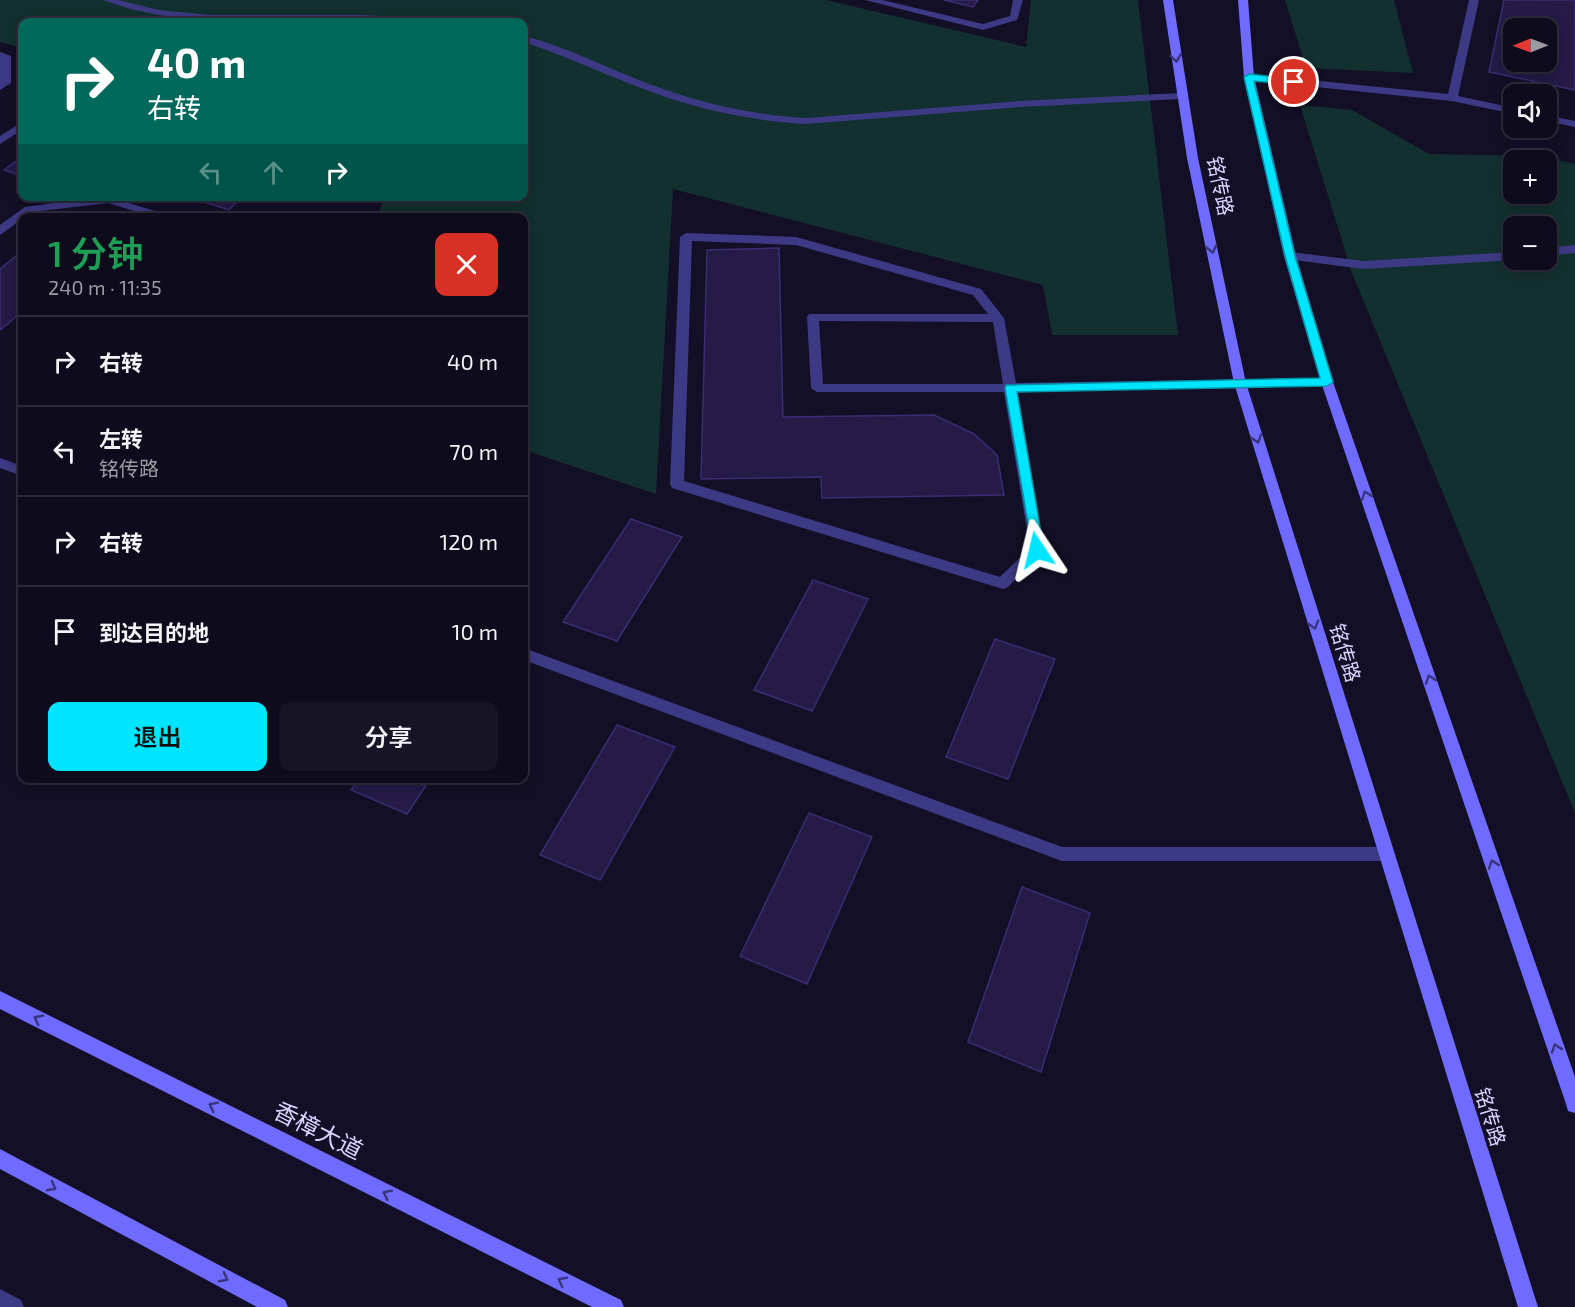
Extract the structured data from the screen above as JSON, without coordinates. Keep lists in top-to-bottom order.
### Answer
{
  "streets": {
    "main road": ["铭传路", "香樟大道"]
  },
  "one_way": ["香樟大道"],
  "north": "left",
  "page": {
    "map_buttons": ["+", "−"],
    "turn": ["40 m", "右转"],
    "heading": ["1 分钟", "240 m · 11:35"],
    "list": [
      {
        "name": "右转",
        "value": "40 m"
      },
      {
        "name": "左转",
        "note": "铭传路",
        "value": "70 m"
      },
      {
        "name": "右转",
        "value": "120 m"
      },
      {
        "name": "到达目的地",
        "value": "10 m"
      }
    ],
    "buttons": ["退出", "分享"]
  }
}
